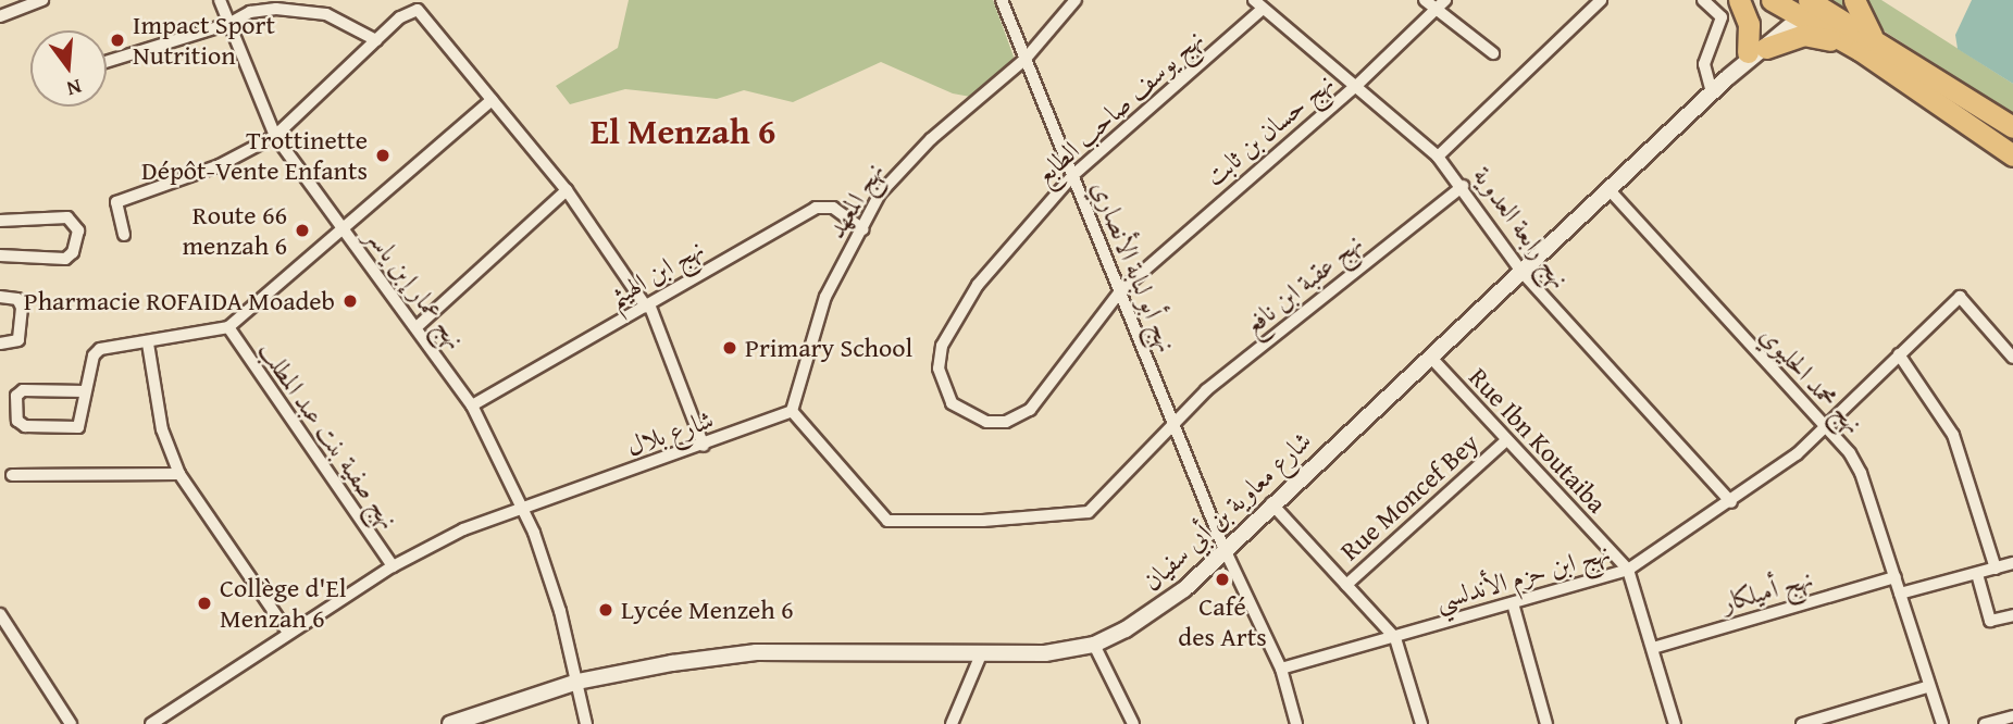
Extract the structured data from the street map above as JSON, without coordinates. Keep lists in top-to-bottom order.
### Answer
{
  "streets": {
    "main road": ["شارع معاوية بن أبي سفيان"],
    "street": [
      "نهج يوسف صاحب الطابع",
      "نهج حسان بن ثابت",
      "نهج المعهد",
      "نهج رابعة العدوية",
      "نهج أبو لبابة الأنصاري",
      "نهج ابن الهيثم",
      "نهج عقبة ابن نافع",
      "نهج عمار إبن ياسر",
      "نهج محمد الحليوي",
      "شارع بلال",
      "نهج صفية بنت عبد المطلب",
      "Rue Ibn Koutaiba",
      "Rue Moncef Bey",
      "نهج ابن حزم الأندلسي",
      "نهج أميلكار"
    ]
  },
  "crossings": [
    ["نهج يوسف صاحب الطابع", "نهج حسان بن ثابت"],
    ["نهج يوسف صاحب الطابع", "نهج رابعة العدوية"],
    ["نهج يوسف صاحب الطابع", "نهج أبو لبابة الأنصاري"],
    ["نهج حسان بن ثابت", "نهج رابعة العدوية"],
    ["نهج حسان بن ثابت", "نهج أبو لبابة الأنصاري"],
    ["نهج المعهد", "نهج أبو لبابة الأنصاري"],
    ["نهج المعهد", "نهج ابن الهيثم"],
    ["نهج المعهد", "شارع بلال"],
    ["نهج رابعة العدوية", "نهج عقبة ابن نافع"],
    ["نهج رابعة العدوية", "شارع معاوية بن أبي سفيان"],
    ["نهج رابعة العدوية", "نهج ابن حزم الأندلسي"],
    ["نهج أبو لبابة الأنصاري", "نهج عقبة ابن نافع"],
    ["نهج أبو لبابة الأنصاري", "شارع معاوية بن أبي سفيان"],
    ["نهج أبو لبابة الأنصاري", "نهج ابن حزم الأندلسي"],
    ["نهج ابن الهيثم", "نهج عمار إبن ياسر"],
    ["نهج عمار إبن ياسر", "شارع بلال"],
    ["نهج عمار إبن ياسر", "شارع معاوية بن أبي سفيان"],
    ["نهج محمد الحليوي", "شارع معاوية بن أبي سفيان"],
    ["نهج محمد الحليوي", "نهج ابن حزم الأندلسي"],
    ["نهج محمد الحليوي", "نهج أميلكار"],
    ["شارع بلال", "نهج صفية بنت عبد المطلب"],
    ["Rue Ibn Koutaiba", "Rue Moncef Bey"],
    ["Rue Ibn Koutaiba", "شارع معاوية بن أبي سفيان"],
    ["Rue Ibn Koutaiba", "نهج ابن حزم الأندلسي"],
    ["Rue Ibn Koutaiba", "نهج أميلكار"]
  ],
  "districts": ["El Menzah 6"],
  "places": [
    "Impact Sport Nutrition",
    "Trottinette Dépôt-Vente Enfants",
    "Route 66 menzah 6",
    "Pharmacie ROFAIDA Moadeb",
    "Primary School",
    "Café des Arts",
    "Collège d'El Menzah 6",
    "Lycée Menzeh 6"
  ],
  "north": "bottom"
}
